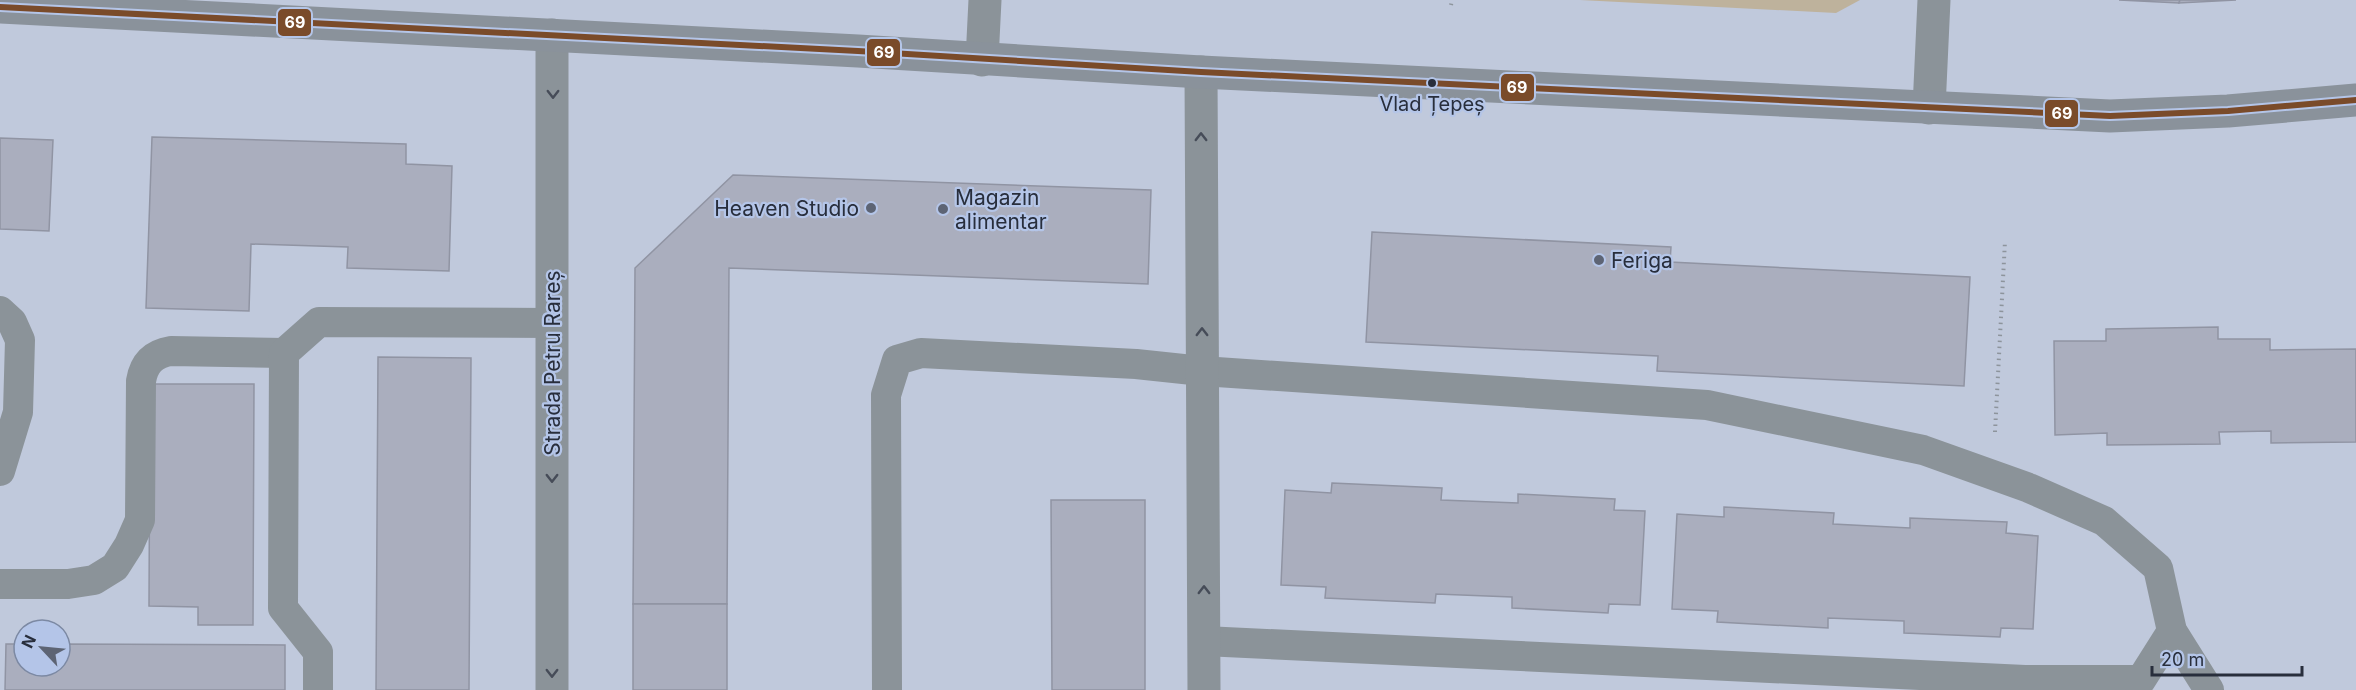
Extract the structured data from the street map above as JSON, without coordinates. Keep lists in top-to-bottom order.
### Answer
{
  "streets": {
    "street": ["Strada Petru Rareș"]
  },
  "one_way": ["Strada Petru Rareș"],
  "places": [
    "Vlad Țepeș",
    "Heaven Studio",
    "Magazin alimentar",
    "Feriga"
  ],
  "lines": ["transit line 69"],
  "scale_bar": "20 m",
  "north": "top left"
}
